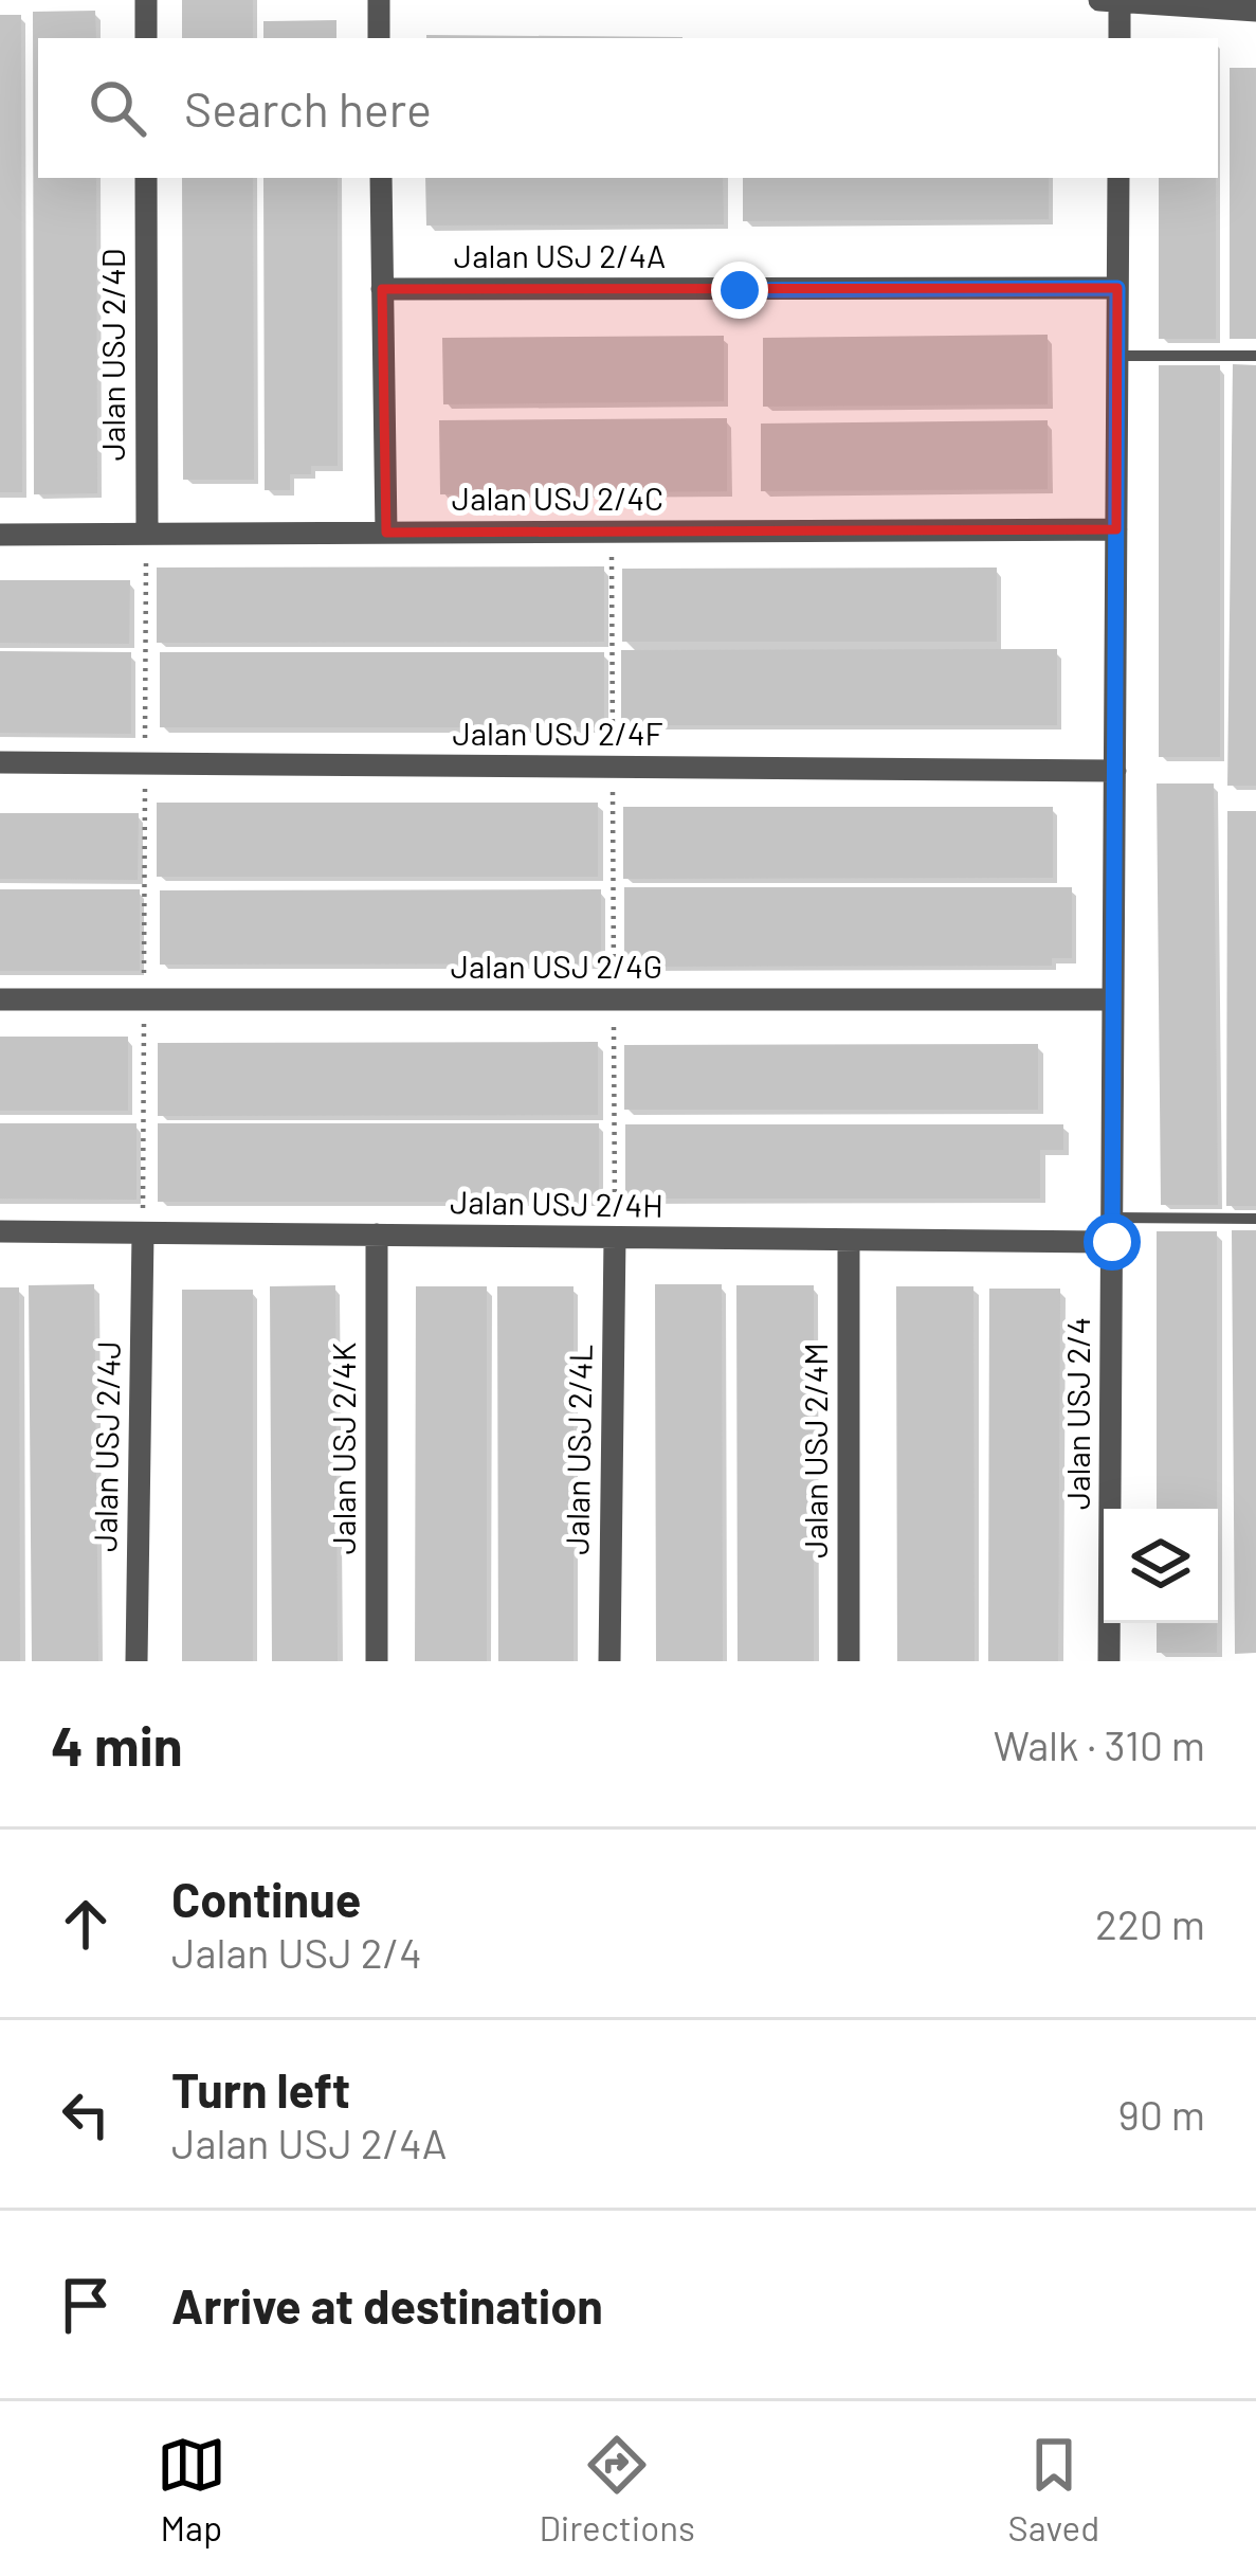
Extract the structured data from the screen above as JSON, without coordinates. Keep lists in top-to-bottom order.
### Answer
{
  "streets": {
    "street": [
      "Jalan USJ 2/4A",
      "Jalan USJ 2/4D",
      "Jalan USJ 2/4C",
      "Jalan USJ 2/4F",
      "Jalan USJ 2/4G",
      "Jalan USJ 2/4H",
      "Jalan USJ 2/4",
      "Jalan USJ 2/4J",
      "Jalan USJ 2/4K",
      "Jalan USJ 2/4L",
      "Jalan USJ 2/4M"
    ]
  },
  "crossings": [
    ["Jalan USJ 2/4A", "Jalan USJ 2/4"],
    ["Jalan USJ 2/4D", "Jalan USJ 2/4C"],
    ["Jalan USJ 2/4C", "Jalan USJ 2/4"],
    ["Jalan USJ 2/4F", "Jalan USJ 2/4"],
    ["Jalan USJ 2/4G", "Jalan USJ 2/4"],
    ["Jalan USJ 2/4H", "Jalan USJ 2/4"],
    ["Jalan USJ 2/4H", "Jalan USJ 2/4J"],
    ["Jalan USJ 2/4H", "Jalan USJ 2/4K"],
    ["Jalan USJ 2/4H", "Jalan USJ 2/4L"],
    ["Jalan USJ 2/4H", "Jalan USJ 2/4M"]
  ],
  "page": {
    "search": "Search here",
    "heading": ["4 min", "Walk · 310 m"],
    "list": [
      ["Continue", "Jalan USJ 2/4", "220 m"],
      ["Turn left", "Jalan USJ 2/4A", "90 m"],
      "Arrive at destination"
    ],
    "nav": ["Map", "Directions", "Saved"]
  }
}
